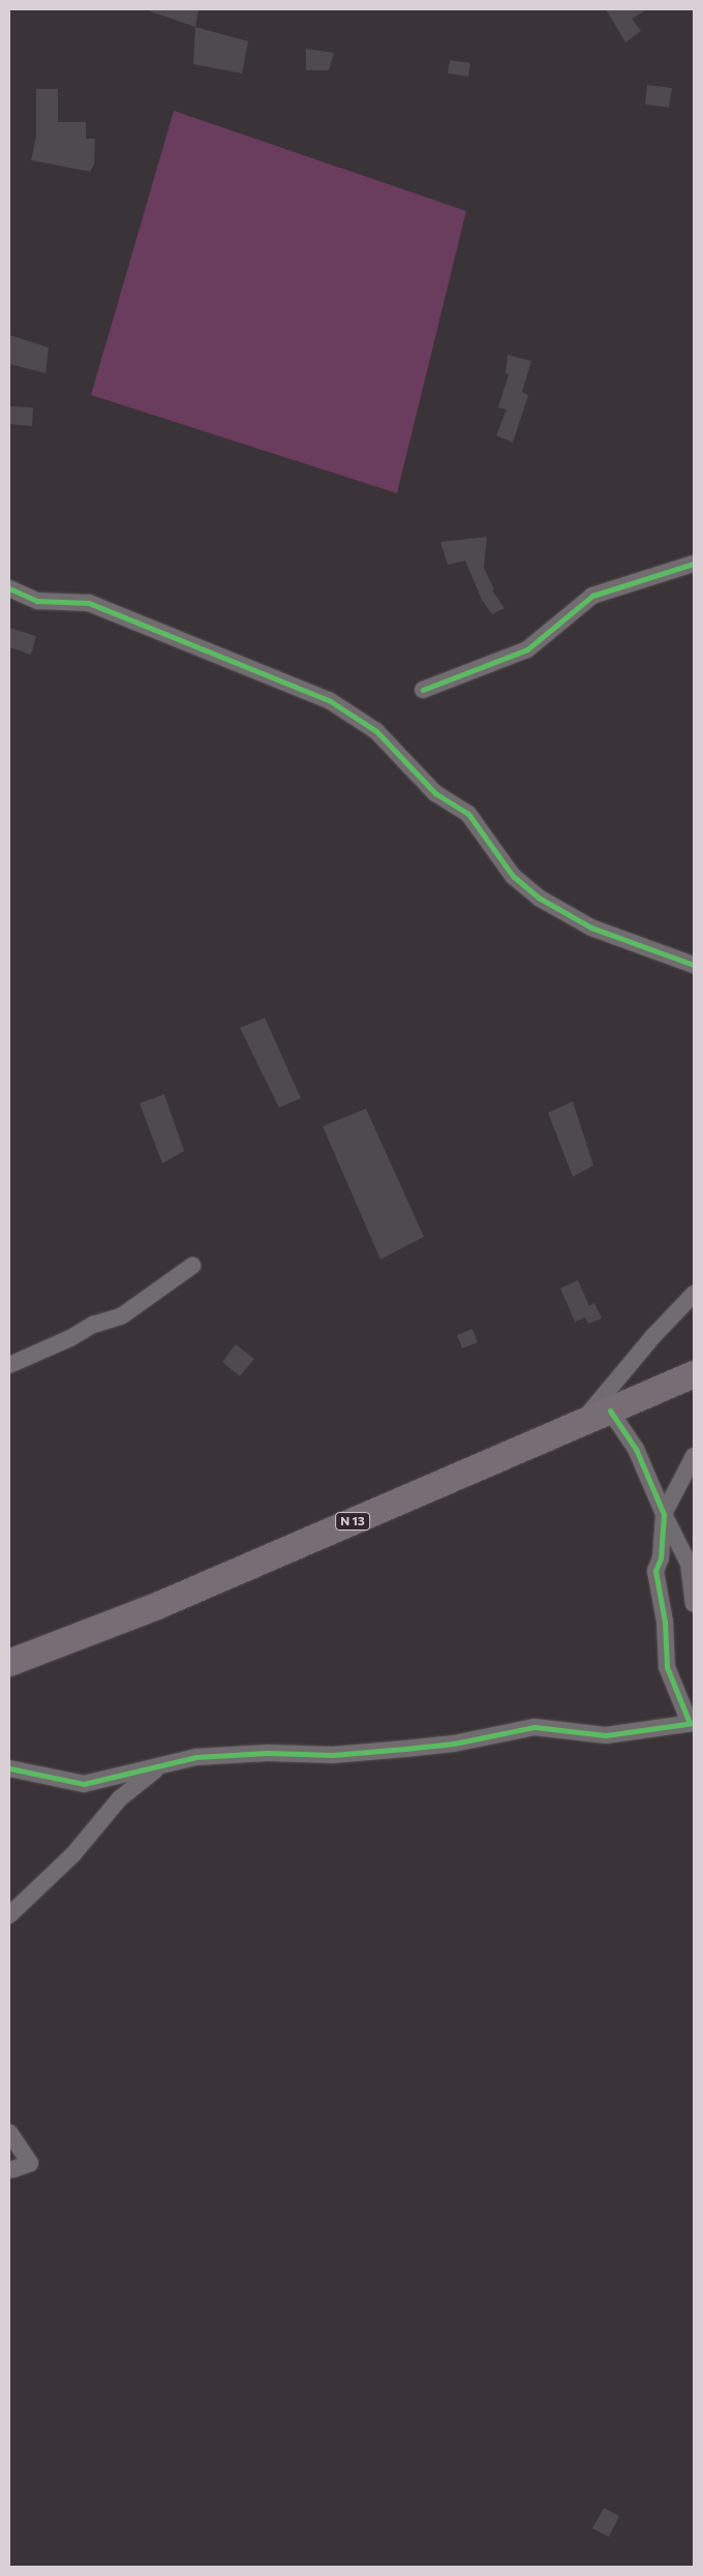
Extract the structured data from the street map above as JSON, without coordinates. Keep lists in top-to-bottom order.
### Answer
{
  "streets": {
    "main road": ["N 13"]
  }
}
